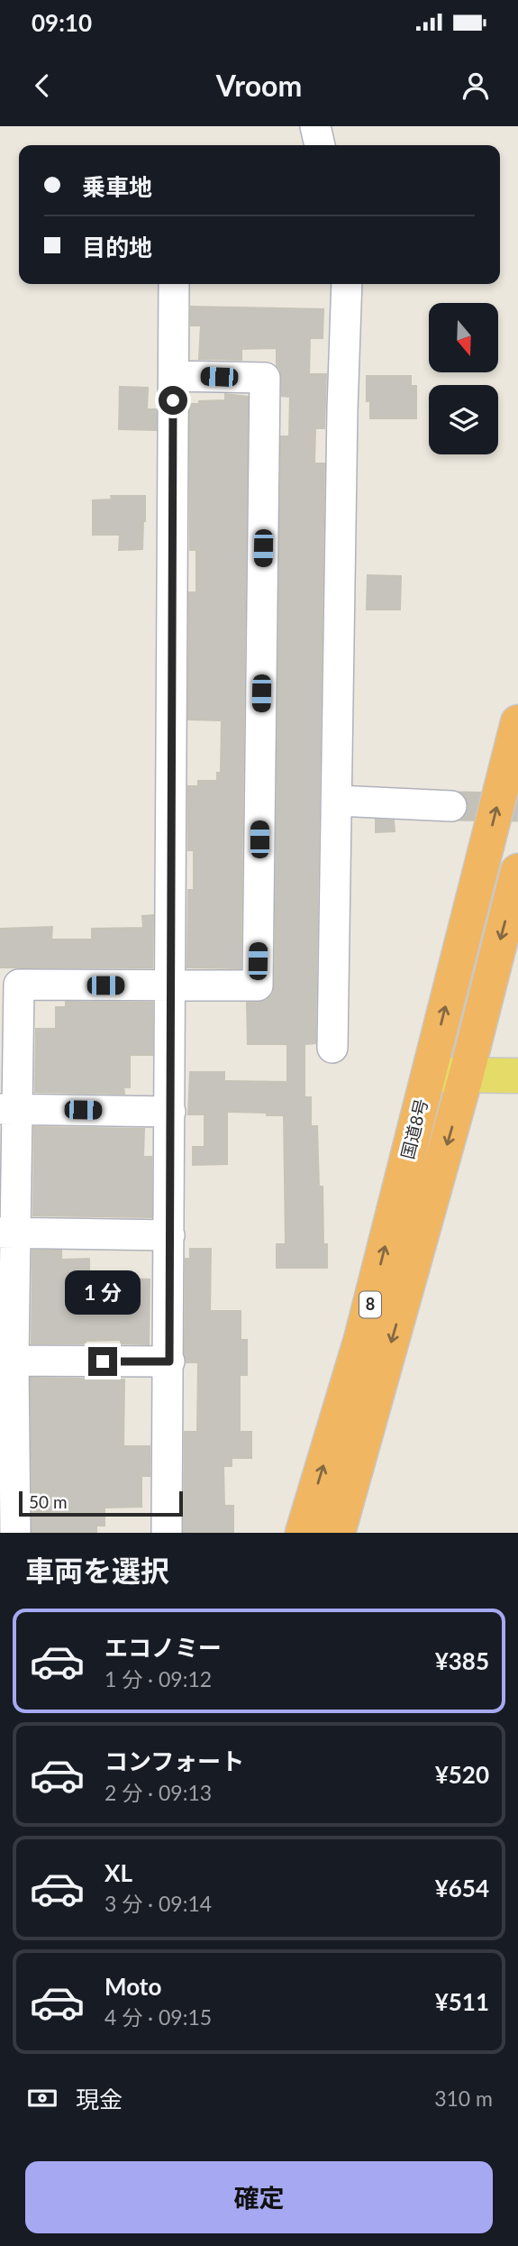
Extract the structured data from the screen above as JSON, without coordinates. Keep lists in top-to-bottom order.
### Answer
{
  "streets": {
    "highway": ["国道8号", "8"]
  },
  "scale_bar": "50 m",
  "north": "bottom",
  "page": {
    "status": "09:10",
    "header": "Vroom",
    "banner": ["乗車地", "目的地"],
    "bubble": "1 分",
    "scale": "50 m",
    "heading": "車両を選択",
    "list": [
      {
        "name": "エコノミー",
        "note": "1 分 · 09:12",
        "value": "¥385"
      },
      {
        "name": "コンフォート",
        "note": "2 分 · 09:13",
        "value": "¥520"
      },
      {
        "name": "XL",
        "note": "3 分 · 09:14",
        "value": "¥654"
      },
      {
        "name": "Moto",
        "note": "4 分 · 09:15",
        "value": "¥511"
      }
    ],
    "pay": ["現金", "310 m"],
    "buttons": "確定"
  }
}
